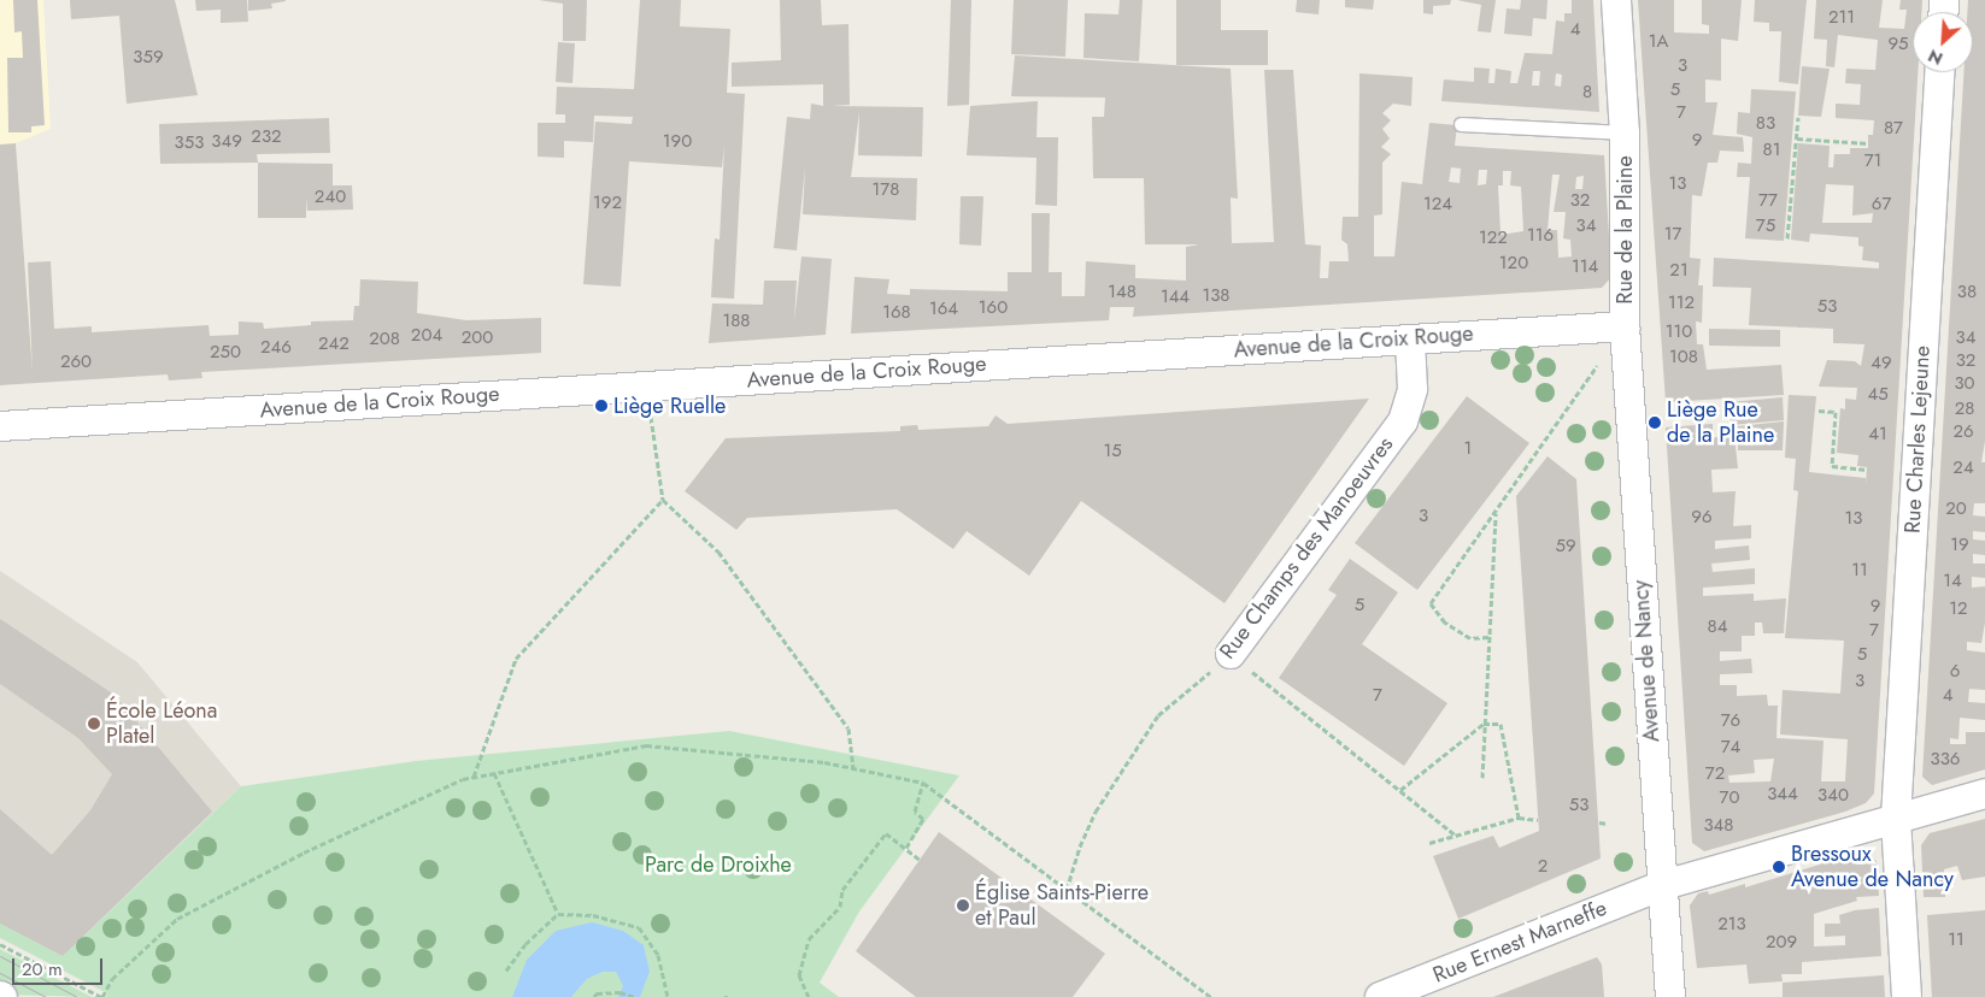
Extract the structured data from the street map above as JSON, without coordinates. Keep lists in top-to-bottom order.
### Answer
{
  "streets": {
    "street": [
      "Rue de la Plaine",
      "Avenue de la Croix Rouge",
      "Rue Charles Lejeune",
      "Rue Champs des Manoeuvres",
      "Avenue de Nancy",
      "Rue Ernest Marneffe"
    ]
  },
  "crossings": [
    ["Rue de la Plaine", "Avenue de la Croix Rouge"],
    ["Rue de la Plaine", "Avenue de Nancy"],
    ["Avenue de la Croix Rouge", "Rue Champs des Manoeuvres"],
    ["Avenue de la Croix Rouge", "Avenue de Nancy"],
    ["Rue Charles Lejeune", "Rue Ernest Marneffe"],
    ["Avenue de Nancy", "Rue Ernest Marneffe"]
  ],
  "parks": ["Parc de Droixhe"],
  "places": [
    "Liège Ruelle",
    "Liège Rue de la Plaine",
    "École Léona Platel",
    "Bressoux Avenue de Nancy",
    "Église Saints-Pierre et Paul"
  ],
  "house_numbers": [
    "211",
    "4",
    "1A",
    "95",
    "359",
    "3",
    "5",
    "8",
    "7",
    "83",
    "87",
    "232",
    "9",
    "349",
    "190",
    "353",
    "81",
    "71",
    "13",
    "178",
    "240",
    "32",
    "77",
    "192",
    "124",
    "67",
    "34",
    "75",
    "17",
    "116",
    "122",
    "120",
    "114",
    "21",
    "148",
    "38",
    "138",
    "144",
    "112",
    "53",
    "160",
    "164",
    "168",
    "188",
    "110",
    "204",
    "200",
    "34",
    "208",
    "242",
    "246",
    "250",
    "108",
    "32",
    "260",
    "49",
    "30",
    "45",
    "28",
    "26",
    "41",
    "1",
    "15",
    "24",
    "20",
    "3",
    "96",
    "13",
    "19",
    "59",
    "11",
    "14",
    "5",
    "9",
    "12",
    "84",
    "7",
    "5",
    "6",
    "3",
    "7",
    "4",
    "76",
    "74",
    "336",
    "72",
    "344",
    "340",
    "70",
    "53",
    "348",
    "2",
    "213",
    "11",
    "209"
  ],
  "scale_bar": "20 m",
  "north": "bottom left"
}
